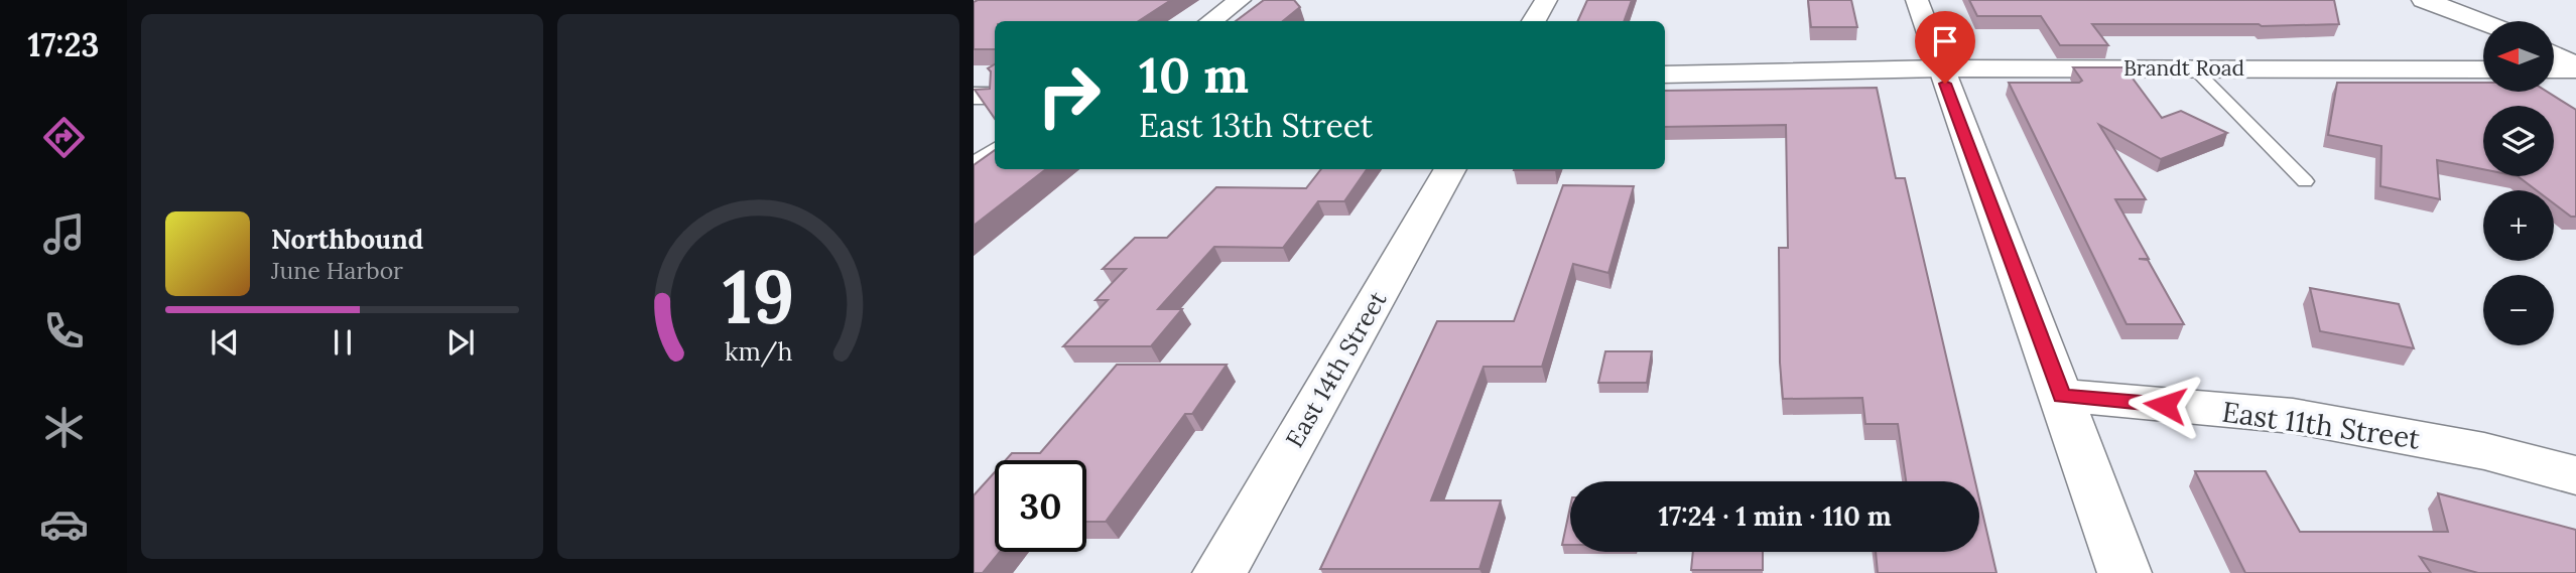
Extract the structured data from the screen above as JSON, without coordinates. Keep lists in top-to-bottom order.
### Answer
{
  "streets": {
    "street": ["Brandt Road", "East 14th Street", "East 11th Street"]
  },
  "north": "left",
  "page": {
    "tabs": "17:23",
    "map_buttons": ["+", "−"],
    "turn": ["10 m", "East 13th Street"],
    "song": ["Northbound", "June Harbor"],
    "limit": "30",
    "trip": "17:24 · 1 min · 110 m",
    "gauge": ["19", "km/h"]
  }
}
